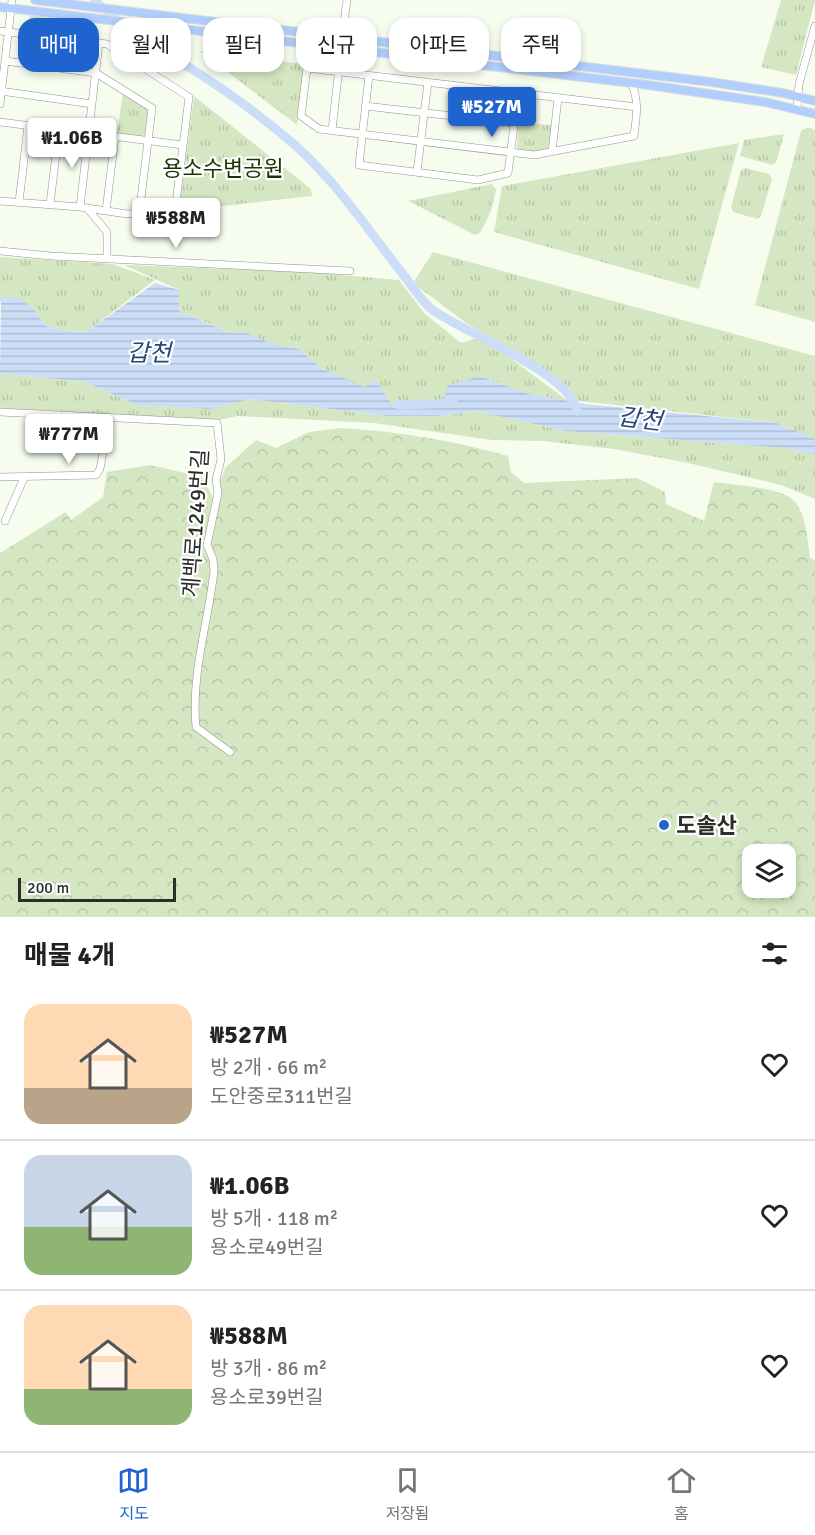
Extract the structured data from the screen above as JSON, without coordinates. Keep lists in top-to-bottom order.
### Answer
{
  "streets": {
    "street": ["계백로1249번길"]
  },
  "water": ["갑천"],
  "parks": ["용소수변공원"],
  "places": ["도솔산"],
  "scale_bar": "200 m",
  "page": {
    "chip": [
      "매매",
      "월세",
      "필터",
      "신규",
      "아파트",
      "주택"
    ],
    "price": [
      "₩527M",
      "₩1.06B",
      "₩588M",
      "₩777M"
    ],
    "scale": "200 m",
    "heading": "매물 4개",
    "list": [
      {
        "name": "₩527M",
        "note": "방 2개 · 66 m² · 도안중로311번길"
      },
      {
        "name": "₩1.06B",
        "note": "방 5개 · 118 m² · 용소로49번길"
      },
      {
        "name": "₩588M",
        "note": "방 3개 · 86 m² · 용소로39번길"
      }
    ],
    "tabs": ["지도", "저장됨", "홈"]
  }
}
